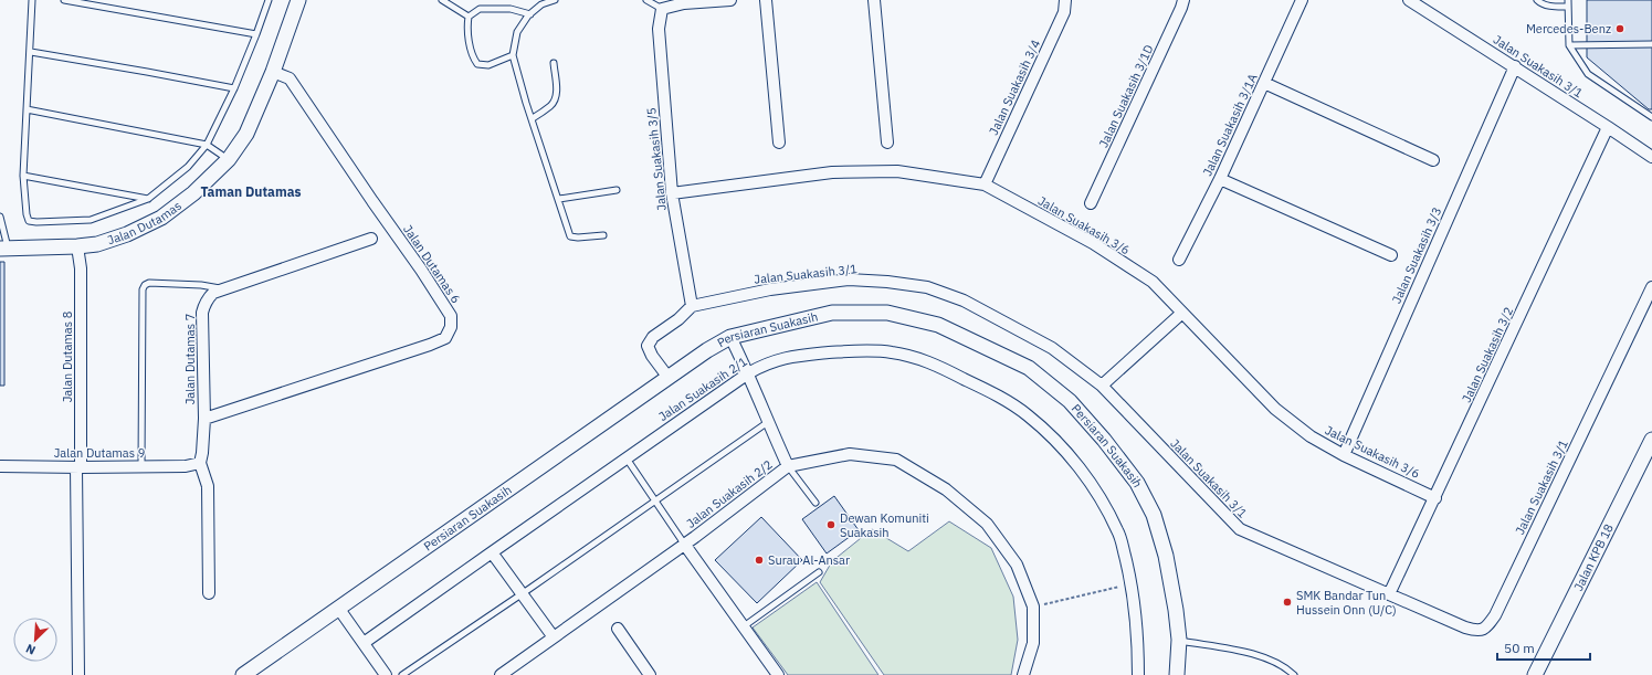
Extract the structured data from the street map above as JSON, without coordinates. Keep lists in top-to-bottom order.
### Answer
{
  "streets": {
    "street": [
      "Jalan Suakasih 3/1",
      "Jalan Suakasih 3/4",
      "Jalan Suakasih 3/1D",
      "Jalan Suakasih 3/1A",
      "Jalan Suakasih 3/5",
      "Jalan Dutamas",
      "Jalan Suakasih 3/6",
      "Jalan Suakasih 3/3",
      "Jalan Dutamas 6",
      "Persiaran Suakasih",
      "Jalan Suakasih 3/2",
      "Jalan Dutamas 8",
      "Jalan Dutamas 7",
      "Jalan Suakasih 2/1",
      "Jalan Dutamas 9",
      "Jalan Suakasih 2/2",
      "Jalan KPB 18"
    ]
  },
  "crossings": [
    ["Jalan Suakasih 3/1", "Jalan Suakasih 3/5"],
    ["Jalan Suakasih 3/1", "Jalan Suakasih 3/3"],
    ["Jalan Suakasih 3/1", "Jalan Suakasih 3/2"],
    ["Jalan Suakasih 3/4", "Jalan Suakasih 3/6"],
    ["Jalan Suakasih 3/5", "Jalan Suakasih 3/6"],
    ["Jalan Dutamas", "Jalan Dutamas 6"],
    ["Jalan Dutamas", "Jalan Dutamas 8"],
    ["Jalan Suakasih 3/6", "Jalan Suakasih 3/3"],
    ["Jalan Suakasih 3/6", "Jalan Suakasih 3/2"],
    ["Jalan Dutamas 6", "Jalan Dutamas 7"],
    ["Jalan Dutamas 8", "Jalan Dutamas 9"],
    ["Jalan Dutamas 7", "Jalan Dutamas 9"]
  ],
  "districts": ["Taman Dutamas"],
  "places": [
    "Mercedes-Benz",
    "Dewan Komuniti Suakasih",
    "Surau Al-Ansar",
    "SMK Bandar Tun Hussein Onn (U/C)"
  ],
  "scale_bar": "50 m",
  "north": "bottom left"
}
